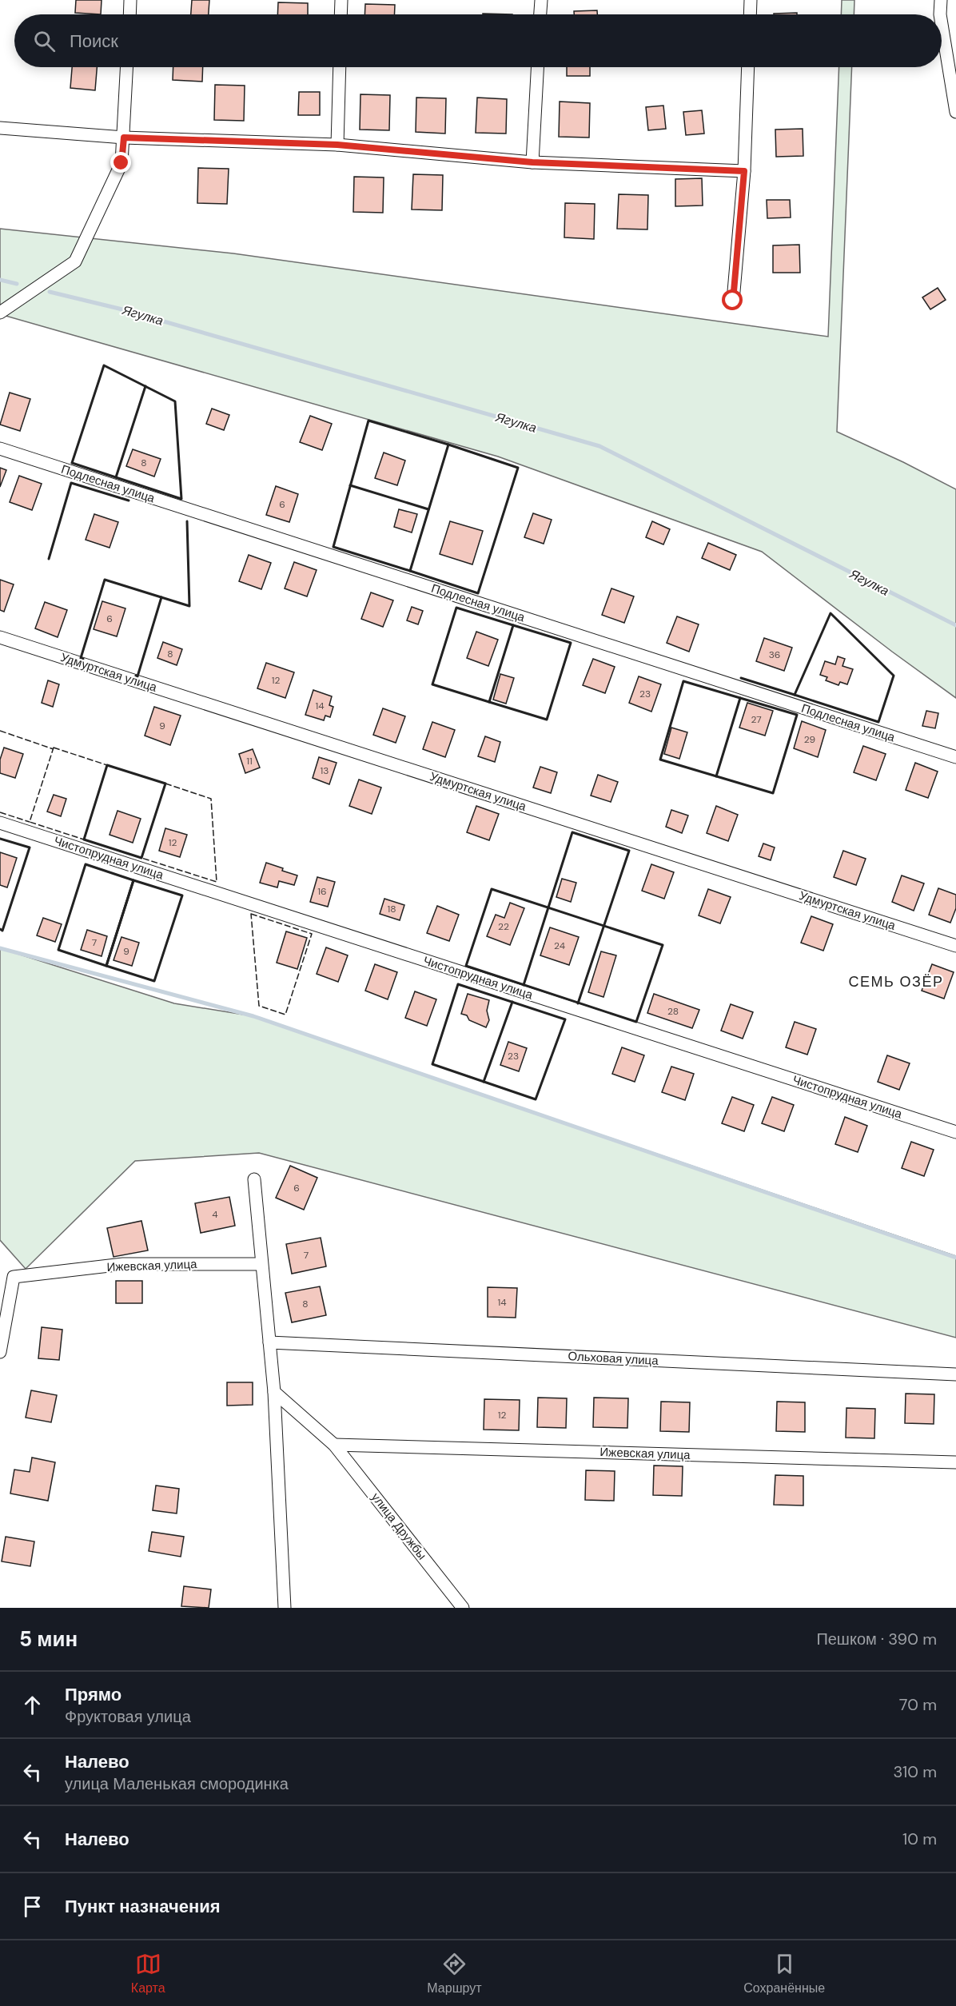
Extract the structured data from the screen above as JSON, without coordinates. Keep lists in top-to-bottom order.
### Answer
{
  "streets": {
    "street": [
      "Подлесная улица",
      "Удмуртская улица",
      "Чистопрудная улица",
      "Ижевская улица",
      "Ольховая улица",
      "улица Дружбы"
    ]
  },
  "crossings": [
    ["Ижевская улица", "улица Дружбы"]
  ],
  "districts": ["СЕМЬ ОЗЁР"],
  "water": ["Ягулка"],
  "house_numbers": [
    "8",
    "6",
    "6",
    "8",
    "36",
    "12",
    "23",
    "14",
    "27",
    "9",
    "29",
    "11",
    "13",
    "12",
    "16",
    "18",
    "22",
    "7",
    "24",
    "9",
    "28",
    "23",
    "6",
    "4",
    "7",
    "14",
    "8",
    "12"
  ],
  "page": {
    "search": "Поиск",
    "heading": ["5 мин", "Пешком · 390 m"],
    "list": [
      ["Прямо", "Фруктовая улица", "70 m"],
      ["Налево", "улица Маленькая смородинка", "310 m"],
      ["Налево", "10 m"],
      "Пункт назначения"
    ],
    "nav": ["Карта", "Маршрут", "Сохранённые"]
  }
}
